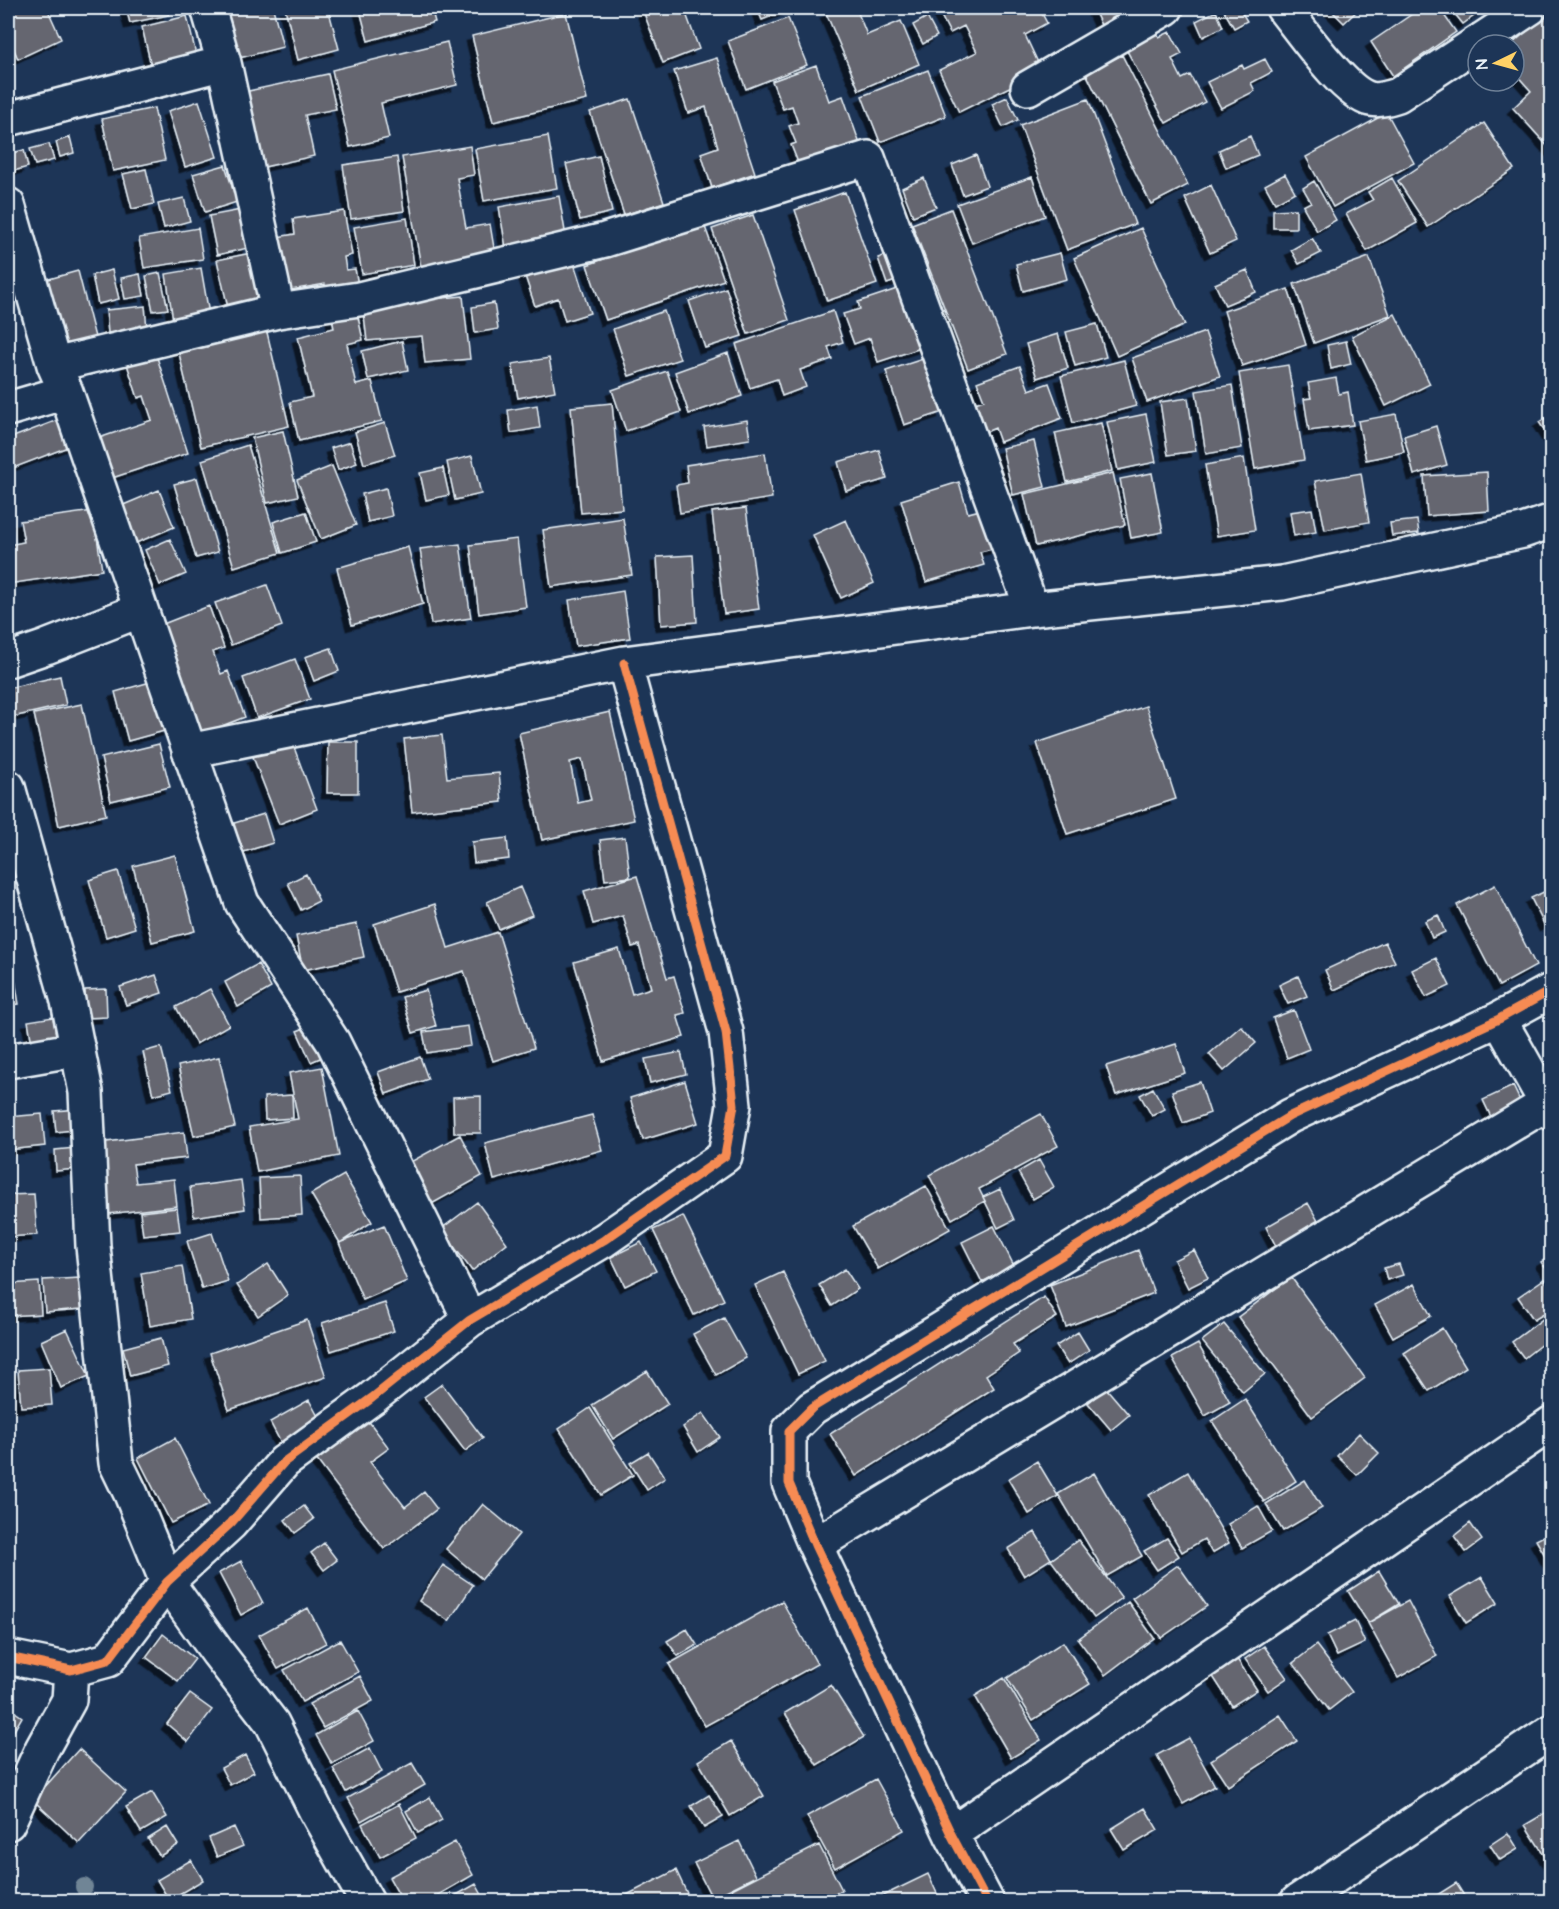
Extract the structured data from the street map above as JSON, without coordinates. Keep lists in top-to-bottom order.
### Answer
{
  "north": "left"
}
